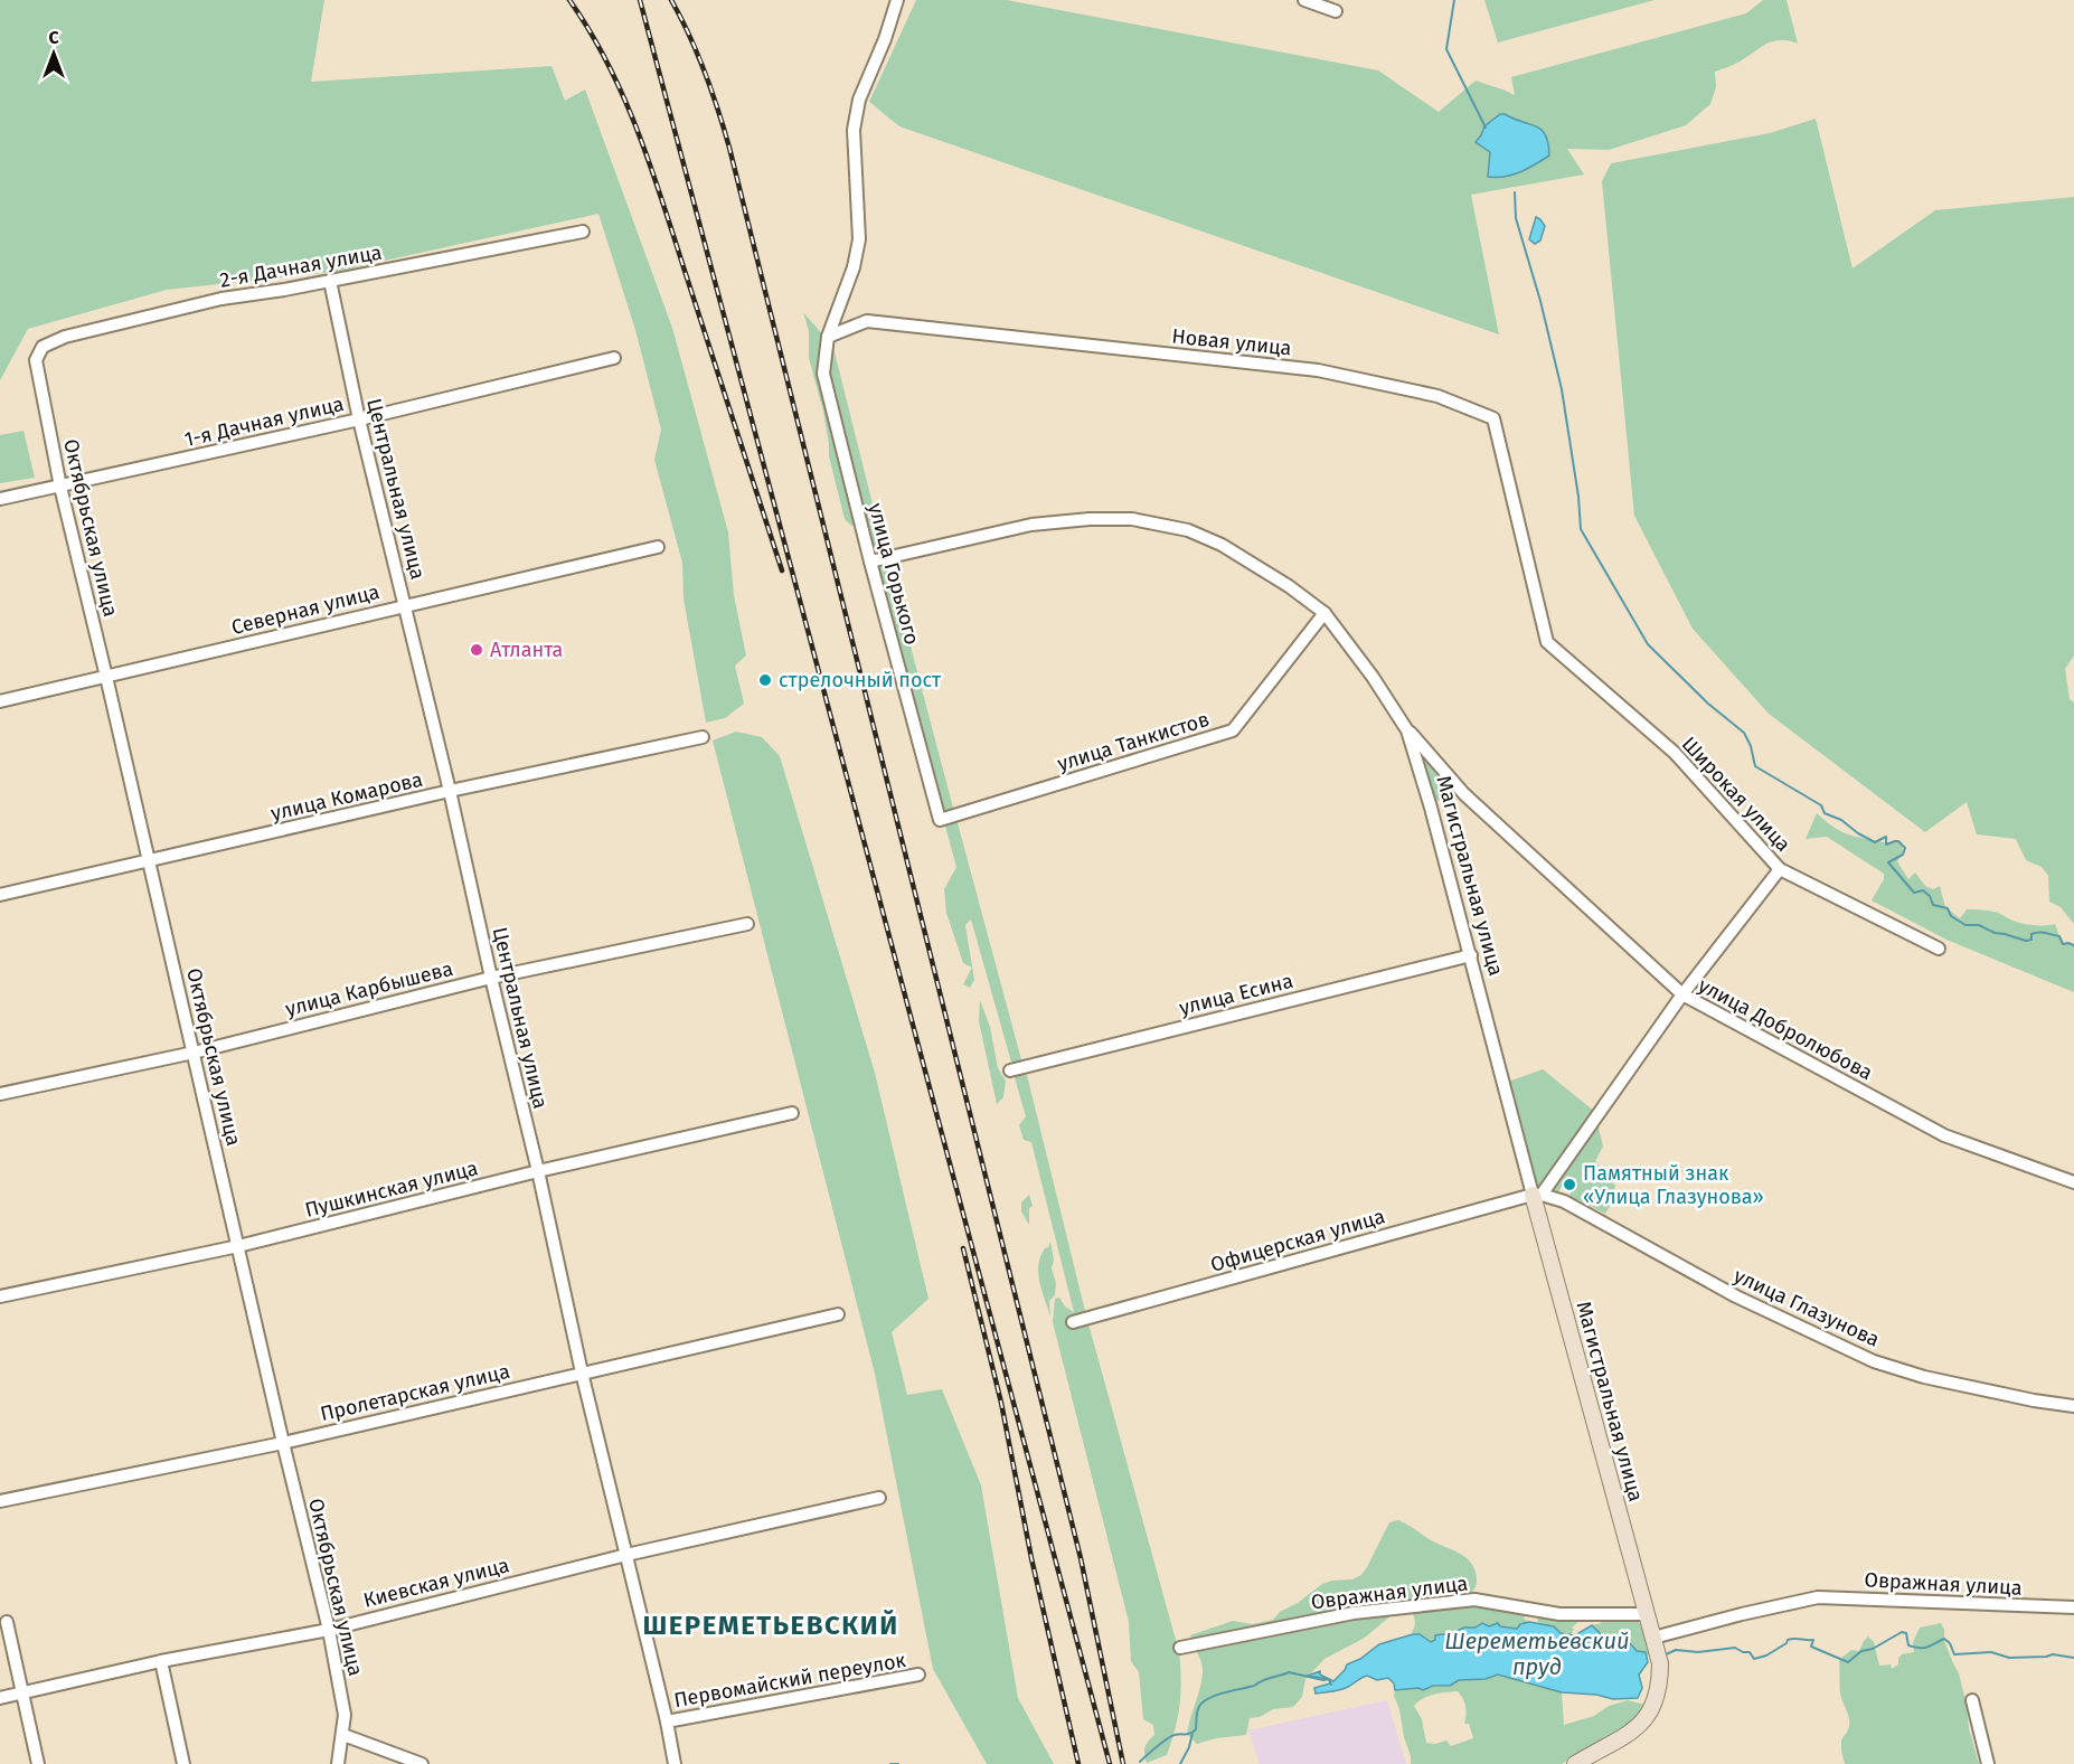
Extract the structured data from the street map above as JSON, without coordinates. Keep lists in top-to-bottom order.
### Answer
{
  "streets": {
    "street": [
      "2-я Дачная улица",
      "Новая улица",
      "1-я Дачная улица",
      "Центральная улица",
      "Октябрьская улица",
      "улица Горького",
      "Северная улица",
      "улица Танкистов",
      "Широкая улица",
      "улица Комарова",
      "Магистральная улица",
      "улица Карбышева",
      "улица Есина",
      "улица Добролюбова",
      "Пушкинская улица",
      "Офицерская улица",
      "улица Глазунова",
      "Пролетарская улица",
      "Киевская улица",
      "Овражная улица",
      "Первомайский переулок"
    ]
  },
  "crossings": [
    ["2-я Дачная улица", "Центральная улица"],
    ["2-я Дачная улица", "Октябрьская улица"],
    ["Новая улица", "улица Горького"],
    ["Новая улица", "Широкая улица"],
    ["1-я Дачная улица", "Центральная улица"],
    ["1-я Дачная улица", "Октябрьская улица"],
    ["Центральная улица", "Северная улица"],
    ["Центральная улица", "улица Комарова"],
    ["Центральная улица", "улица Карбышева"],
    ["Центральная улица", "Пушкинская улица"],
    ["Центральная улица", "Пролетарская улица"],
    ["Центральная улица", "Киевская улица"],
    ["Центральная улица", "Первомайский переулок"],
    ["Октябрьская улица", "Северная улица"],
    ["Октябрьская улица", "улица Комарова"],
    ["Октябрьская улица", "улица Карбышева"],
    ["Октябрьская улица", "Пушкинская улица"],
    ["Октябрьская улица", "Пролетарская улица"],
    ["Октябрьская улица", "Киевская улица"],
    ["улица Горького", "улица Танкистов"],
    ["улица Горького", "Магистральная улица"],
    ["улица Танкистов", "Магистральная улица"],
    ["Широкая улица", "Магистральная улица"],
    ["Широкая улица", "улица Добролюбова"],
    ["Широкая улица", "Офицерская улица"],
    ["Широкая улица", "улица Глазунова"],
    ["Магистральная улица", "улица Есина"],
    ["Магистральная улица", "улица Добролюбова"],
    ["Магистральная улица", "Офицерская улица"],
    ["Магистральная улица", "улица Глазунова"],
    ["Магистральная улица", "Овражная улица"],
    ["Офицерская улица", "улица Глазунова"]
  ],
  "districts": ["ШЕРЕМЕТЬЕВСКИЙ"],
  "water": ["Шереметьевский пруд"],
  "places": ["Атланта", "стрелочный пост", "Памятный знак «Улица Глазунова»"],
  "north": "top"
}
